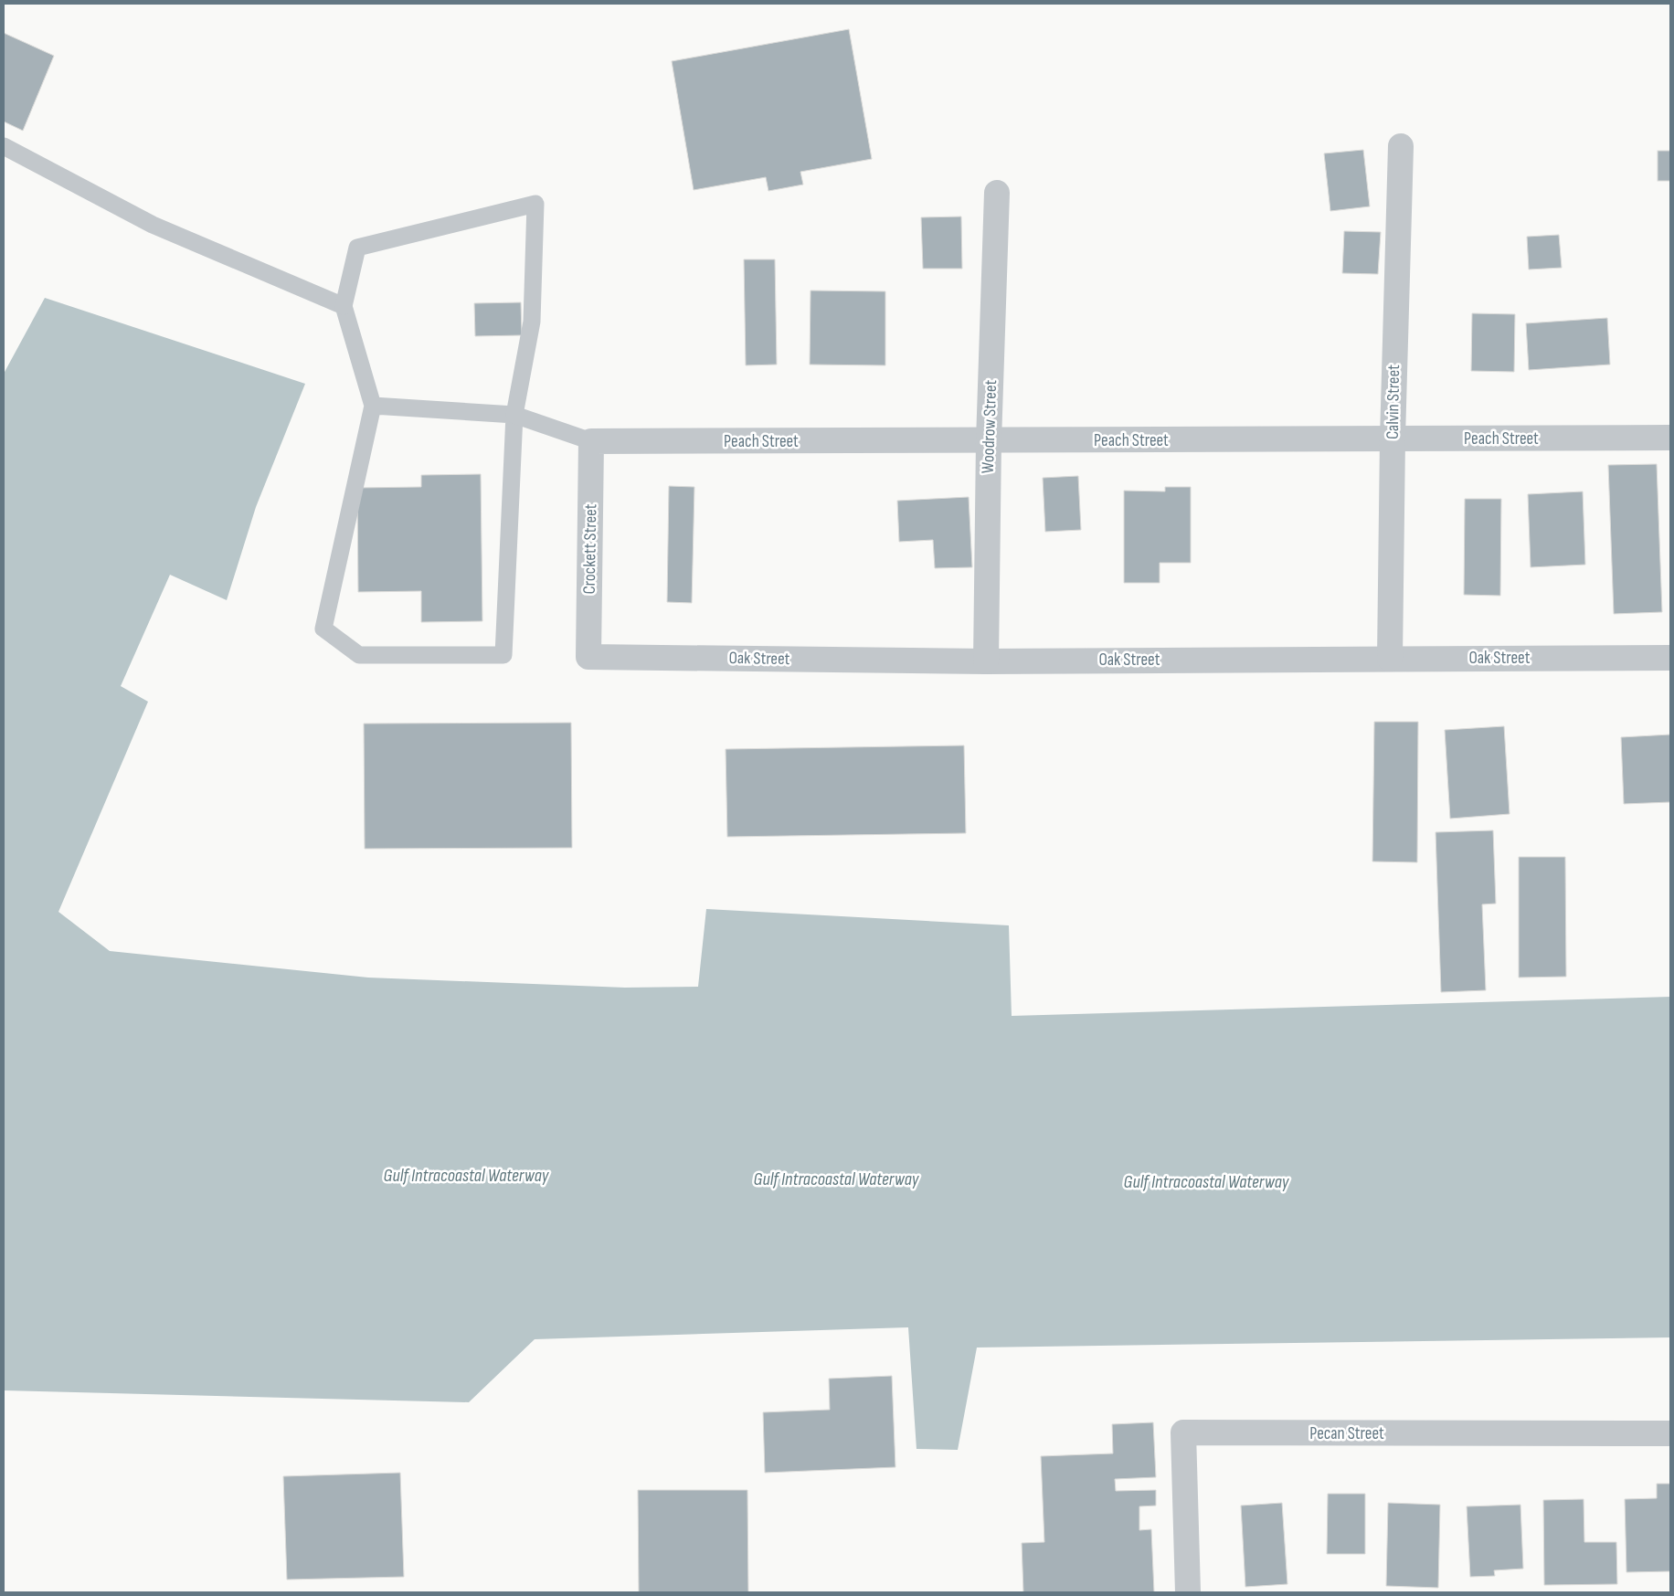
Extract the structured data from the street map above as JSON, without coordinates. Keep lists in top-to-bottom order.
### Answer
{
  "streets": {
    "street": [
      "Calvin Street",
      "Woodrow Street",
      "Peach Street",
      "Crockett Street",
      "Oak Street",
      "Pecan Street"
    ]
  },
  "crossings": [
    ["Calvin Street", "Peach Street"],
    ["Calvin Street", "Oak Street"],
    ["Woodrow Street", "Peach Street"],
    ["Woodrow Street", "Oak Street"],
    ["Peach Street", "Crockett Street"],
    ["Crockett Street", "Oak Street"]
  ],
  "water": ["Gulf Intracoastal Waterway"]
}
